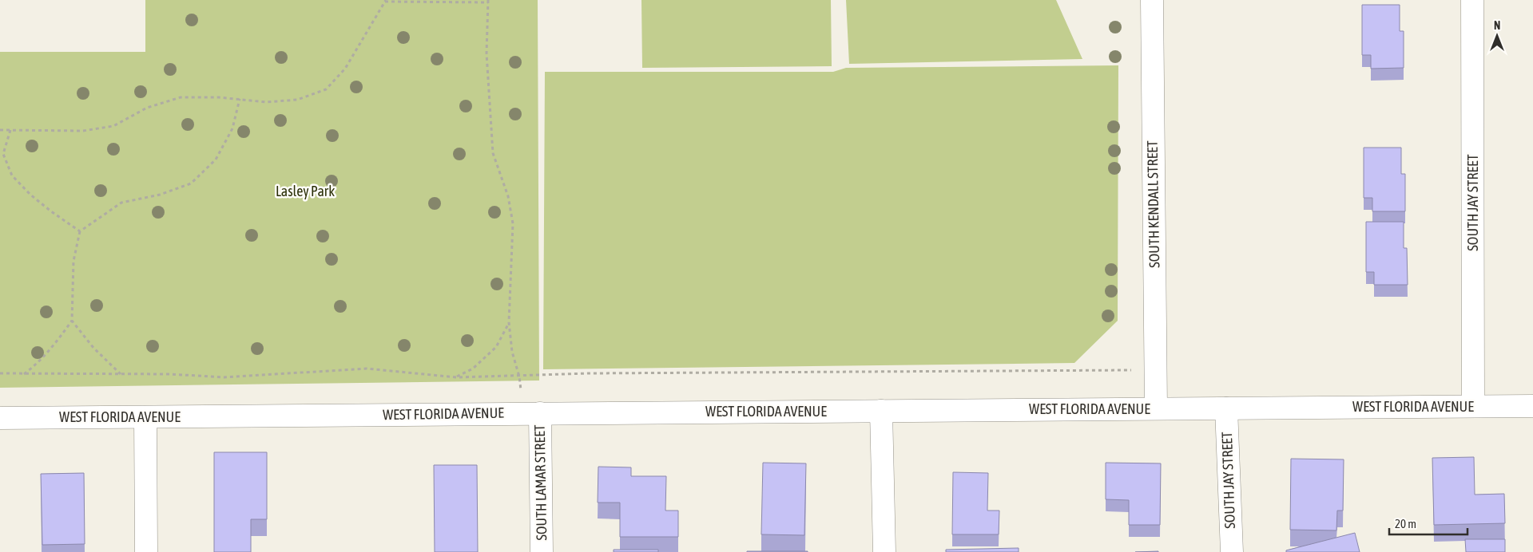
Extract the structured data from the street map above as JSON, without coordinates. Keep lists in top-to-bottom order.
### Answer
{
  "streets": {
    "street": [
      "SOUTH JAY STREET",
      "SOUTH KENDALL STREET",
      "WEST FLORIDA AVENUE",
      "SOUTH LAMAR STREET"
    ]
  },
  "crossings": [
    ["SOUTH JAY STREET", "WEST FLORIDA AVENUE"],
    ["SOUTH KENDALL STREET", "WEST FLORIDA AVENUE"],
    ["WEST FLORIDA AVENUE", "SOUTH LAMAR STREET"]
  ],
  "parks": ["Lasley Park"],
  "scale_bar": "20 m",
  "north": "top"
}
